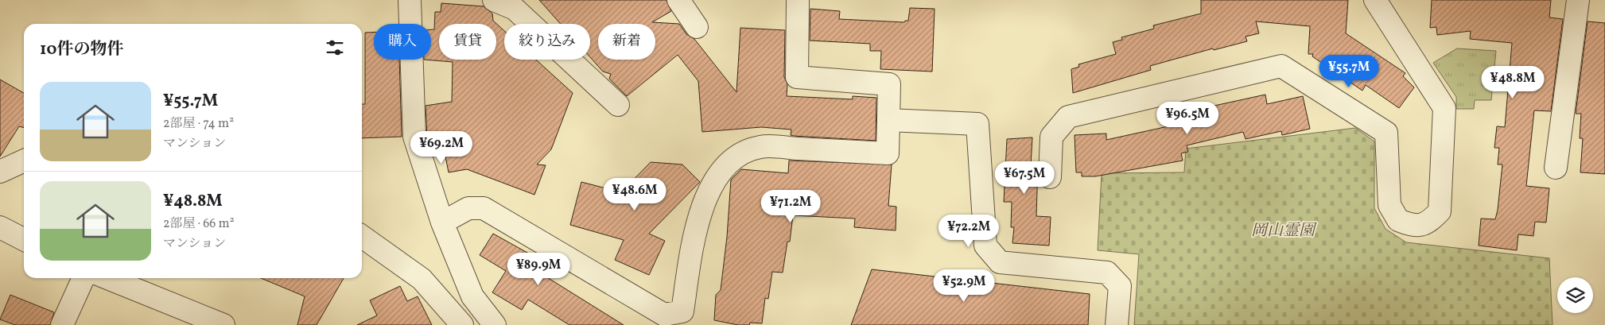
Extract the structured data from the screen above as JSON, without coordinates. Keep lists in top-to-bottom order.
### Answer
{
  "parks": ["岡山霊園"],
  "page": {
    "chip": [
      "購入",
      "賃貸",
      "絞り込み",
      "新着"
    ],
    "heading": "10件の物件",
    "price": [
      "¥55.7M",
      "¥48.8M",
      "¥96.5M",
      "¥69.2M",
      "¥67.5M",
      "¥48.6M",
      "¥71.2M",
      "¥72.2M",
      "¥89.9M",
      "¥52.9M"
    ],
    "list": [
      {
        "name": "¥55.7M",
        "note": "2部屋 · 74 m² · マンション"
      },
      {
        "name": "¥48.8M",
        "note": "2部屋 · 66 m² · マンション"
      }
    ]
  }
}
